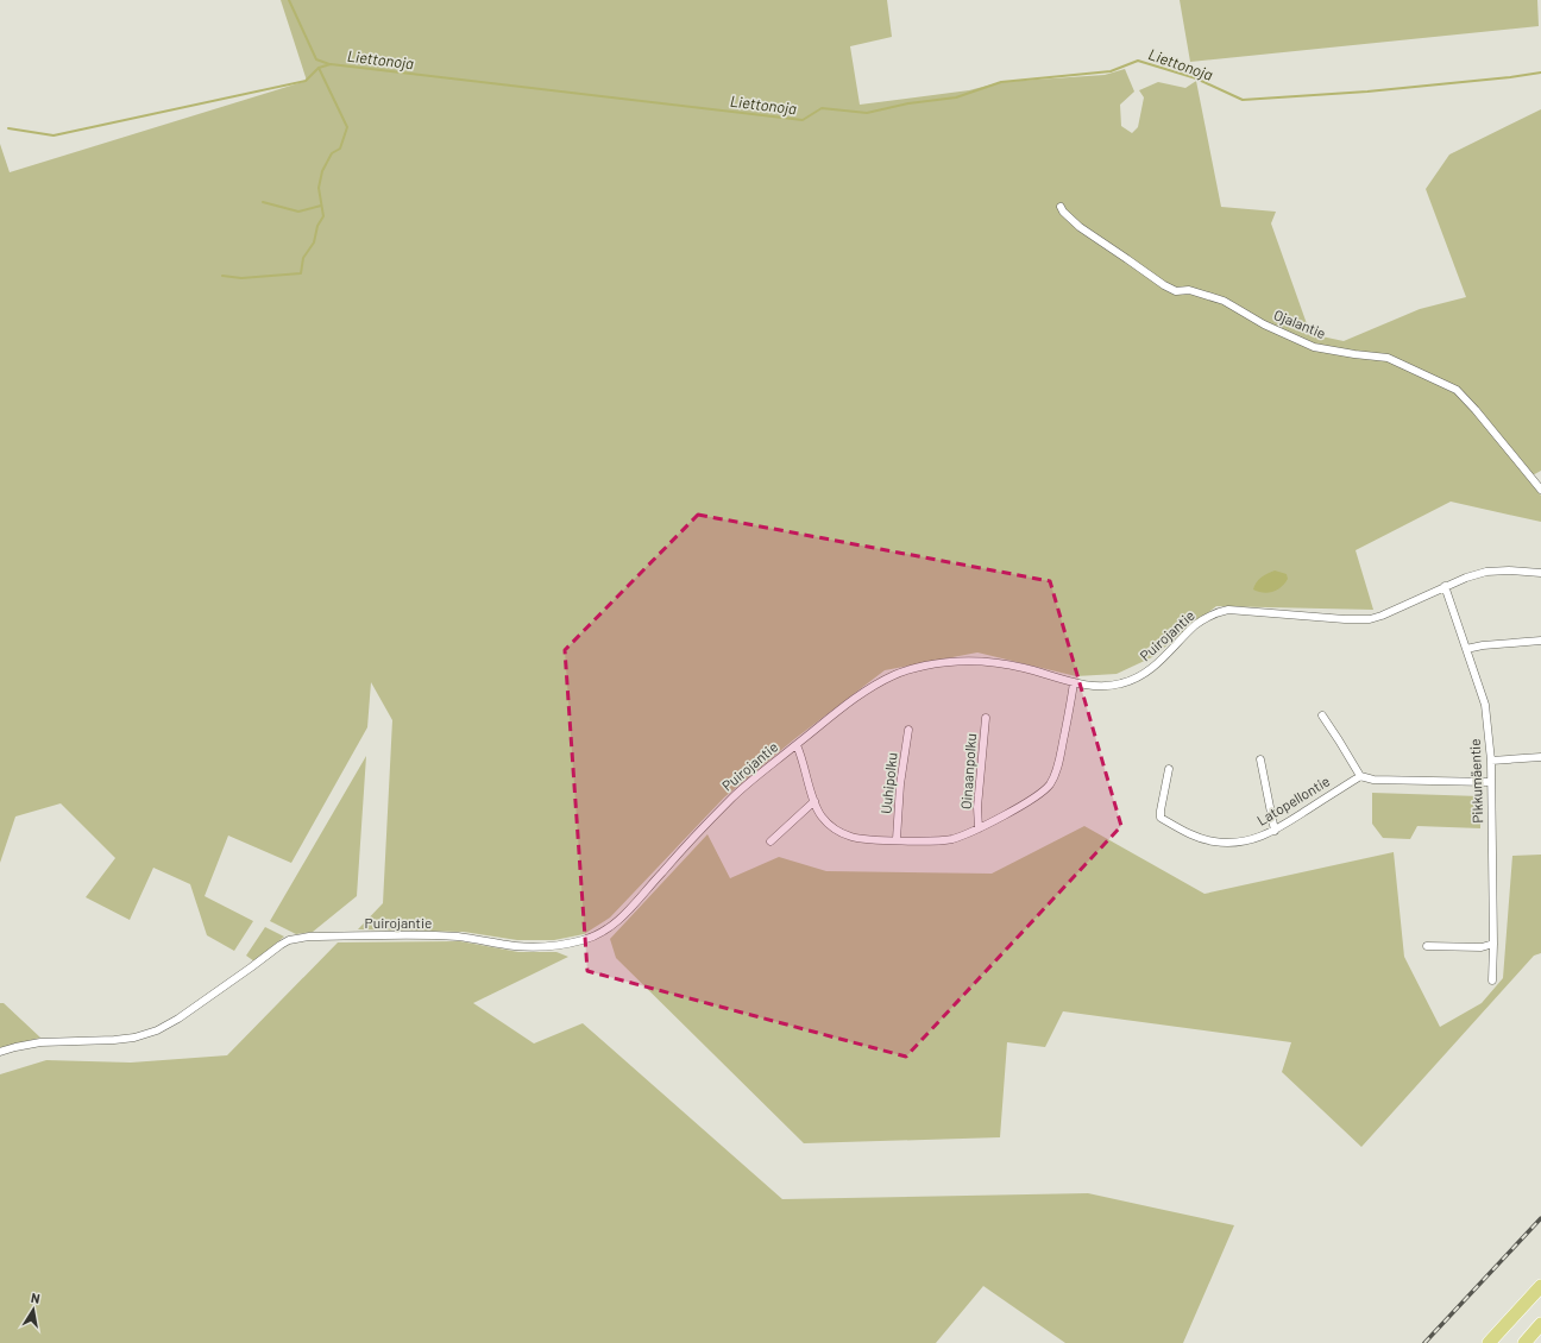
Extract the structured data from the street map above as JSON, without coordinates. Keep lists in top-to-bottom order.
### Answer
{
  "streets": {
    "street": [
      "Ojalantie",
      "Puirojantie",
      "Oinaanpolku",
      "Pikkumäentie",
      "Uuhipolku",
      "Latopellontie"
    ]
  },
  "crossings": [
    ["Puirojantie", "Pikkumäentie"]
  ],
  "water": ["Liettonoja"],
  "north": "top"
}
